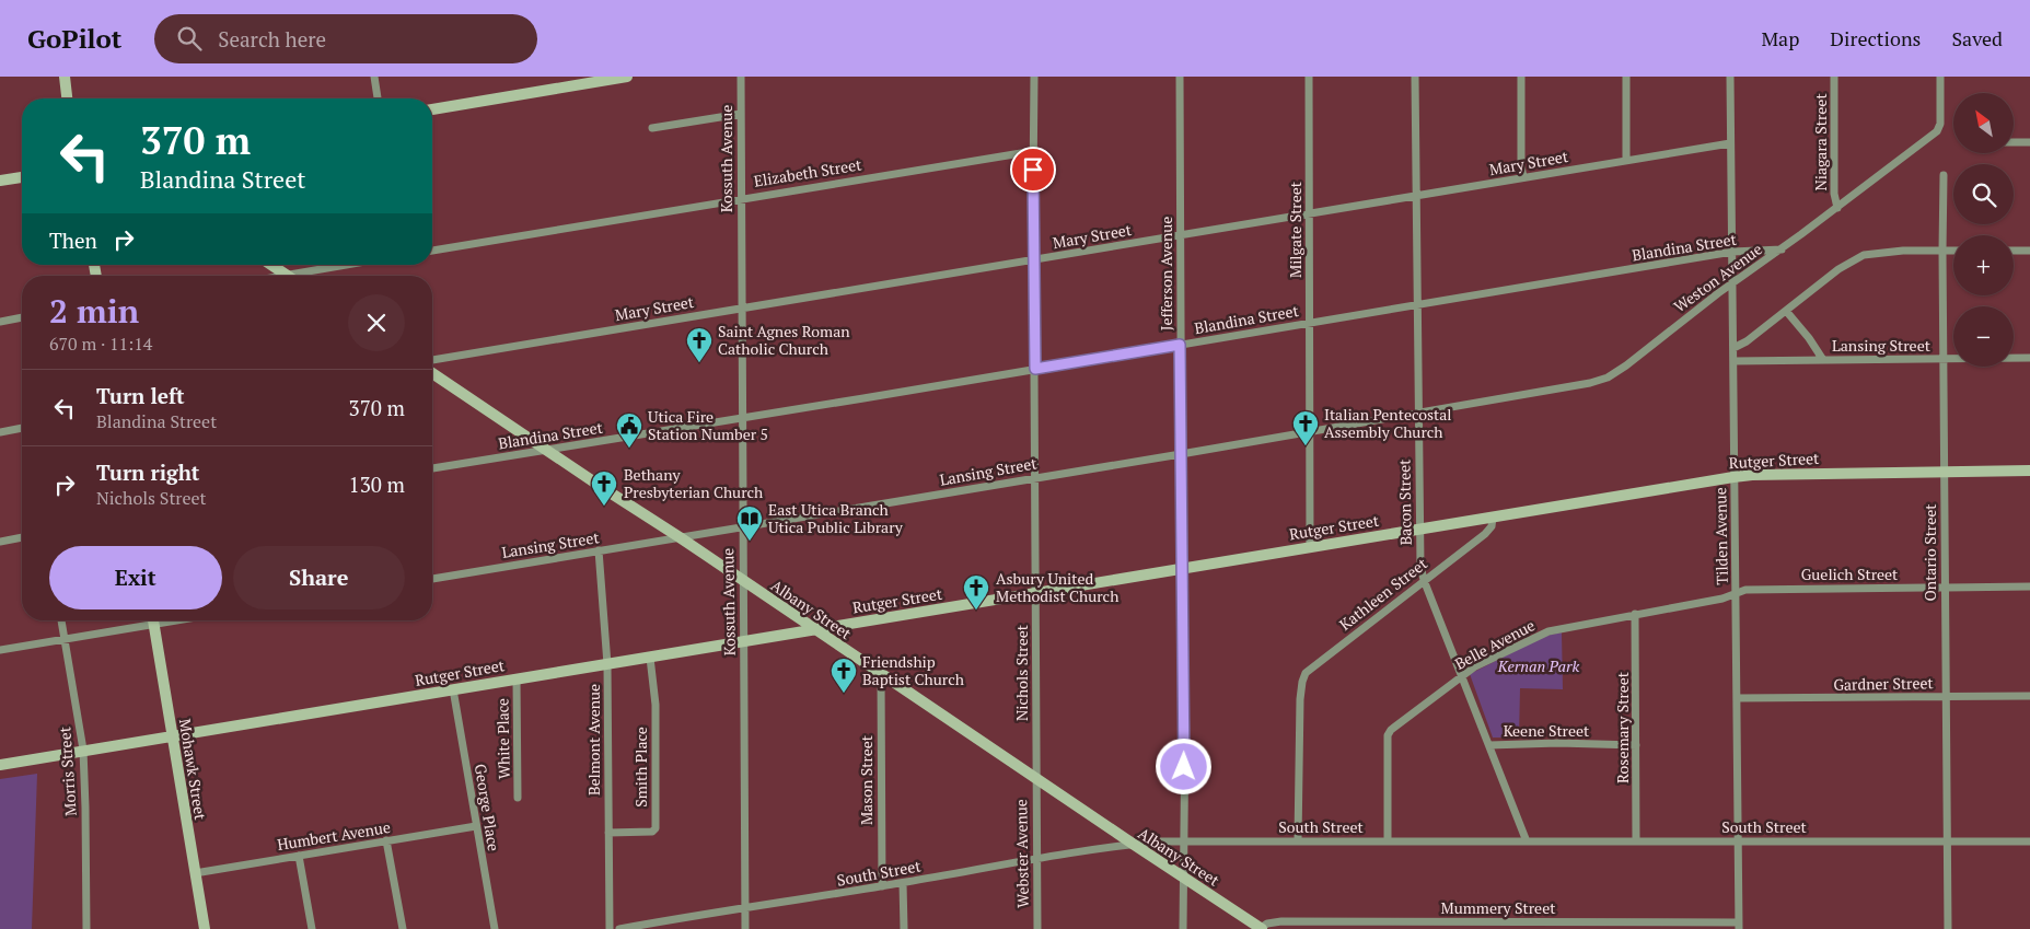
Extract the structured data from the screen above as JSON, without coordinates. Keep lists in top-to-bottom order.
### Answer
{
  "streets": {
    "street": [
      "Niagara Street",
      "Kossuth Avenue",
      "Mary Street",
      "Elizabeth Street",
      "Milgate Street",
      "Blandina Street",
      "Jefferson Avenue",
      "Weston Avenue",
      "Lansing Street",
      "Rutger Street",
      "Bacon Street",
      "Tilden Avenue",
      "Ontario Street",
      "Guelich Street",
      "Kathleen Street",
      "Albany Street",
      "Belle Avenue",
      "Nichols Street",
      "Gardner Street",
      "Rosemary Street",
      "Keene Street",
      "White Place",
      "Belmont Avenue",
      "Smith Place",
      "Mohawk Street",
      "Morris Street",
      "Mason Street",
      "George Place",
      "South Street",
      "Humbert Avenue",
      "Webster Avenue",
      "Mummery Street"
    ]
  },
  "crossings": [
    ["Niagara Street", "Weston Avenue"],
    ["Kossuth Avenue", "Mary Street"],
    ["Kossuth Avenue", "Elizabeth Street"],
    ["Kossuth Avenue", "Blandina Street"],
    ["Kossuth Avenue", "Lansing Street"],
    ["Kossuth Avenue", "Rutger Street"],
    ["Kossuth Avenue", "Albany Street"],
    ["Kossuth Avenue", "South Street"],
    ["Mary Street", "Milgate Street"],
    ["Mary Street", "Jefferson Avenue"],
    ["Mary Street", "Bacon Street"],
    ["Mary Street", "Tilden Avenue"],
    ["Mary Street", "Nichols Street"],
    ["Elizabeth Street", "Nichols Street"],
    ["Milgate Street", "Blandina Street"],
    ["Milgate Street", "Lansing Street"],
    ["Milgate Street", "Rutger Street"],
    ["Blandina Street", "Jefferson Avenue"],
    ["Blandina Street", "Weston Avenue"],
    ["Blandina Street", "Bacon Street"],
    ["Blandina Street", "Tilden Avenue"],
    ["Blandina Street", "Albany Street"],
    ["Blandina Street", "Nichols Street"],
    ["Jefferson Avenue", "Lansing Street"],
    ["Jefferson Avenue", "Rutger Street"],
    ["Jefferson Avenue", "Albany Street"],
    ["Jefferson Avenue", "South Street"],
    ["Weston Avenue", "Lansing Street"],
    ["Weston Avenue", "Tilden Avenue"],
    ["Lansing Street", "Bacon Street"],
    ["Lansing Street", "Tilden Avenue"],
    ["Lansing Street", "Ontario Street"],
    ["Lansing Street", "Albany Street"],
    ["Lansing Street", "Nichols Street"],
    ["Lansing Street", "Belmont Avenue"],
    ["Rutger Street", "Bacon Street"],
    ["Rutger Street", "Tilden Avenue"],
    ["Rutger Street", "Ontario Street"],
    ["Rutger Street", "Kathleen Street"],
    ["Rutger Street", "Albany Street"],
    ["Rutger Street", "Nichols Street"],
    ["Rutger Street", "White Place"],
    ["Rutger Street", "Belmont Avenue"],
    ["Rutger Street", "Smith Place"],
    ["Rutger Street", "Mohawk Street"],
    ["Rutger Street", "Morris Street"],
    ["Rutger Street", "George Place"],
    ["Bacon Street", "Kathleen Street"],
    ["Bacon Street", "Belle Avenue"],
    ["Bacon Street", "Keene Street"],
    ["Bacon Street", "South Street"],
    ["Tilden Avenue", "Guelich Street"],
    ["Tilden Avenue", "Belle Avenue"],
    ["Tilden Avenue", "Gardner Street"],
    ["Tilden Avenue", "South Street"],
    ["Tilden Avenue", "Mummery Street"],
    ["Ontario Street", "Guelich Street"],
    ["Ontario Street", "Gardner Street"],
    ["Ontario Street", "South Street"],
    ["Guelich Street", "Belle Avenue"],
    ["Kathleen Street", "South Street"],
    ["Albany Street", "Nichols Street"],
    ["Albany Street", "Mason Street"],
    ["Albany Street", "South Street"],
    ["Albany Street", "Webster Avenue"],
    ["Albany Street", "Mummery Street"],
    ["Belle Avenue", "Rosemary Street"],
    ["Belle Avenue", "South Street"],
    ["Nichols Street", "Webster Avenue"],
    ["Rosemary Street", "Keene Street"],
    ["Rosemary Street", "South Street"],
    ["Belmont Avenue", "Smith Place"],
    ["Mohawk Street", "Humbert Avenue"],
    ["Mason Street", "South Street"],
    ["George Place", "Humbert Avenue"],
    ["South Street", "Webster Avenue"]
  ],
  "parks": ["Kernan Park"],
  "places": {
    "church": [
      "Saint Agnes Roman Catholic Church",
      "Italian Pentecostal Assembly Church",
      "Bethany Presbyterian Church",
      "Asbury United Methodist Church",
      "Friendship Baptist Church"
    ],
    "public building": ["Utica Fire Station Number 5"],
    "library": ["East Utica Branch Utica Public Library"]
  },
  "north": "top left",
  "page": {
    "header": "GoPilot",
    "search": "Search here",
    "nav": ["Map", "Directions", "Saved"],
    "map_buttons": ["+", "−"],
    "turn": ["370 m", "Blandina Street"],
    "then": "Then",
    "heading": ["2 min", "670 m · 11:14"],
    "list": [
      {
        "name": "Turn left",
        "note": "Blandina Street",
        "value": "370 m"
      },
      {
        "name": "Turn right",
        "note": "Nichols Street",
        "value": "130 m"
      }
    ],
    "buttons": ["Exit", "Share"]
  }
}
